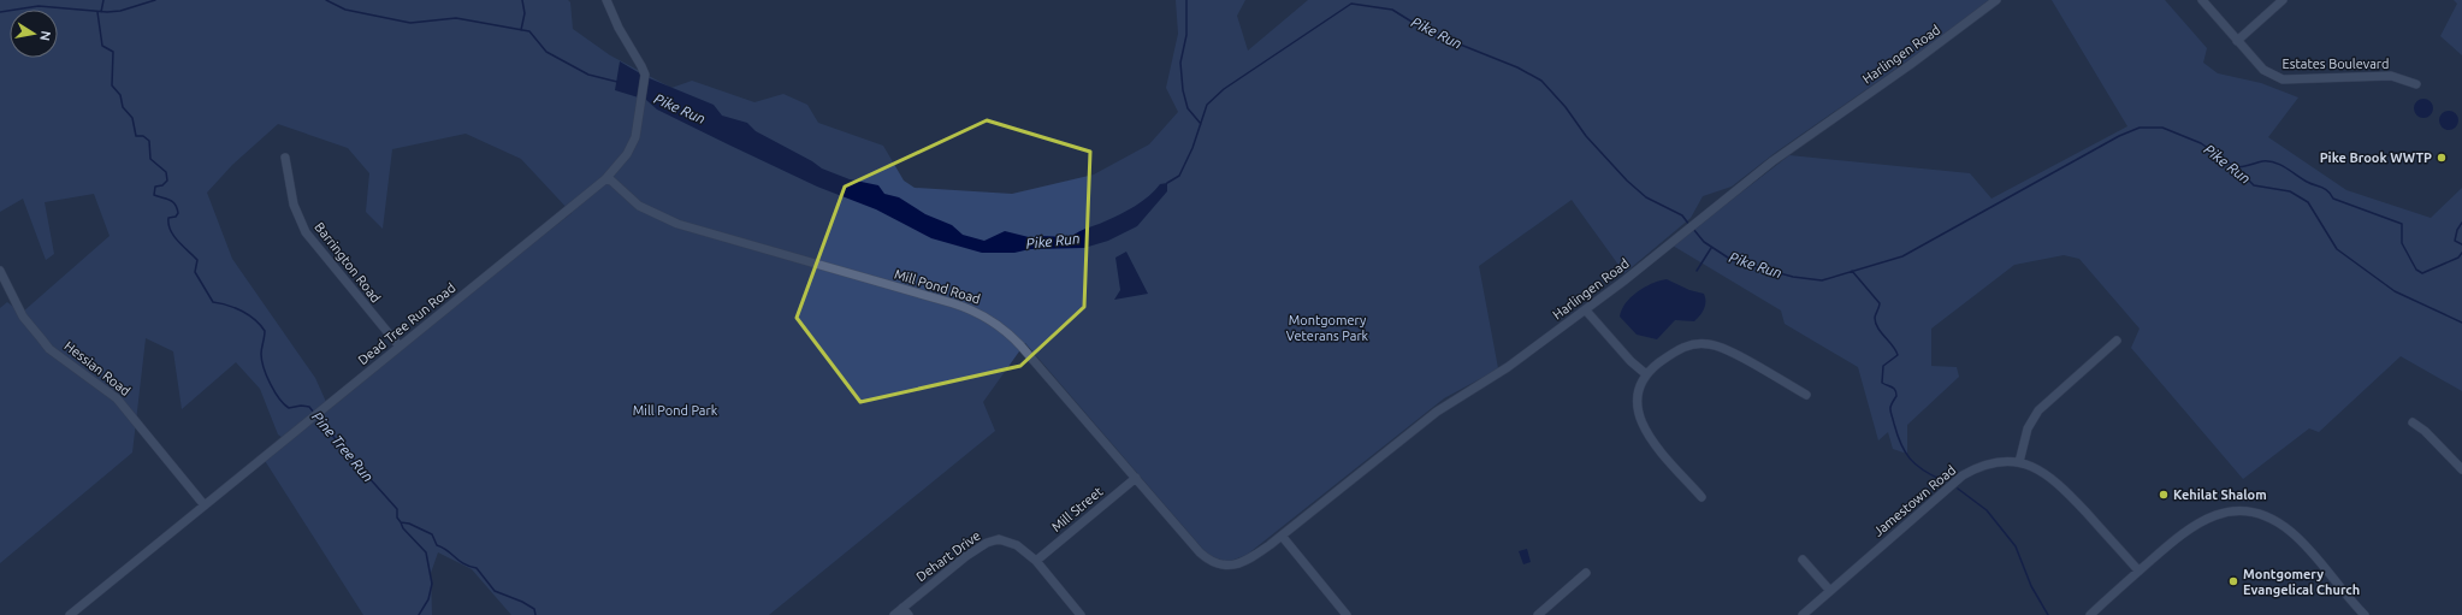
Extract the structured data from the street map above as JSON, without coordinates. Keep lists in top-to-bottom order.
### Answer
{
  "streets": {
    "street": [
      "Harlingen Road",
      "Estates Boulevard",
      "Barrington Road",
      "Mill Pond Road",
      "Dead Tree Run Road",
      "Hessian Road",
      "Jamestown Road",
      "Mill Street",
      "Dehart Drive"
    ]
  },
  "crossings": [
    ["Harlingen Road", "Mill Pond Road"],
    ["Barrington Road", "Dead Tree Run Road"],
    ["Mill Pond Road", "Dead Tree Run Road"],
    ["Mill Pond Road", "Mill Street"],
    ["Dead Tree Run Road", "Hessian Road"],
    ["Mill Street", "Dehart Drive"]
  ],
  "water": ["Pike Run", "Pine Tree Run"],
  "parks": ["Montgomery Veterans Park", "Mill Pond Park"],
  "places": ["Pike Brook WWTP", "Kehilat Shalom", "Montgomery Evangelical Church"],
  "north": "right"
}
